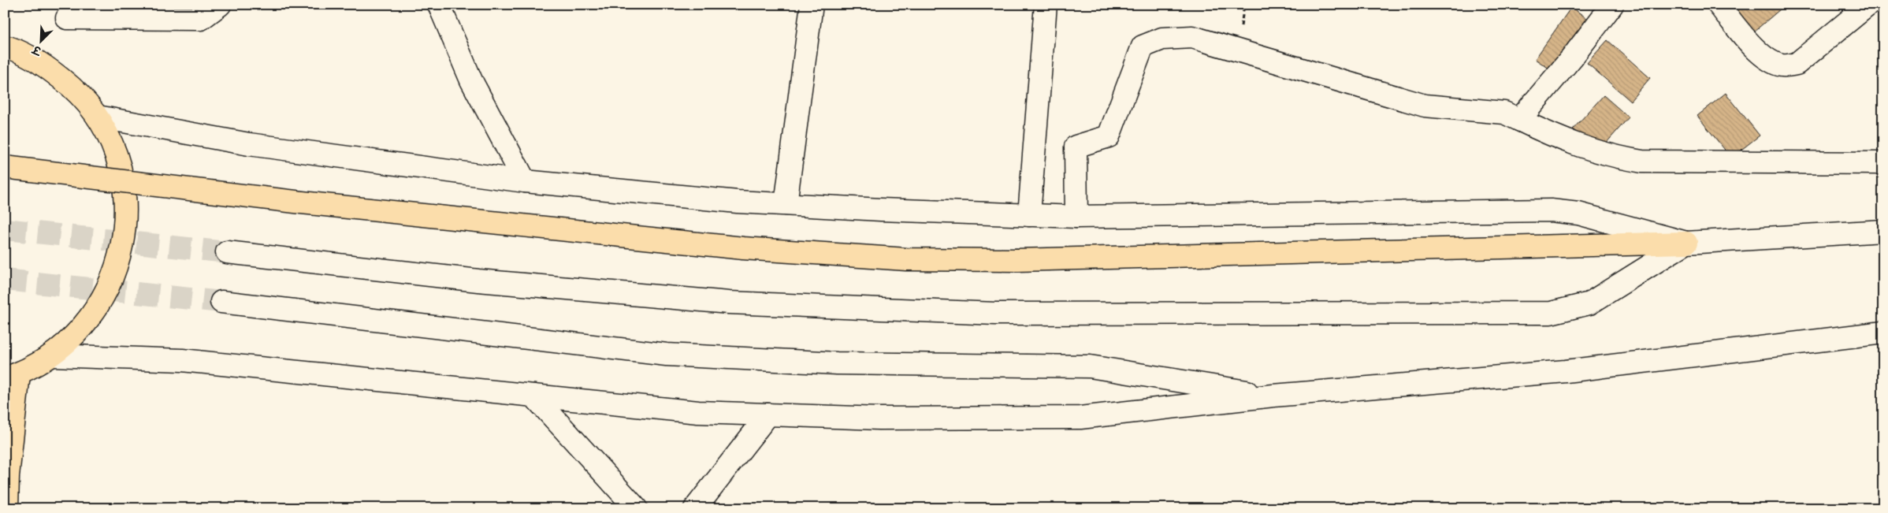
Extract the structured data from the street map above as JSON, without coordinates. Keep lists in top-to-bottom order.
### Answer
{
  "north": "bottom left"
}
